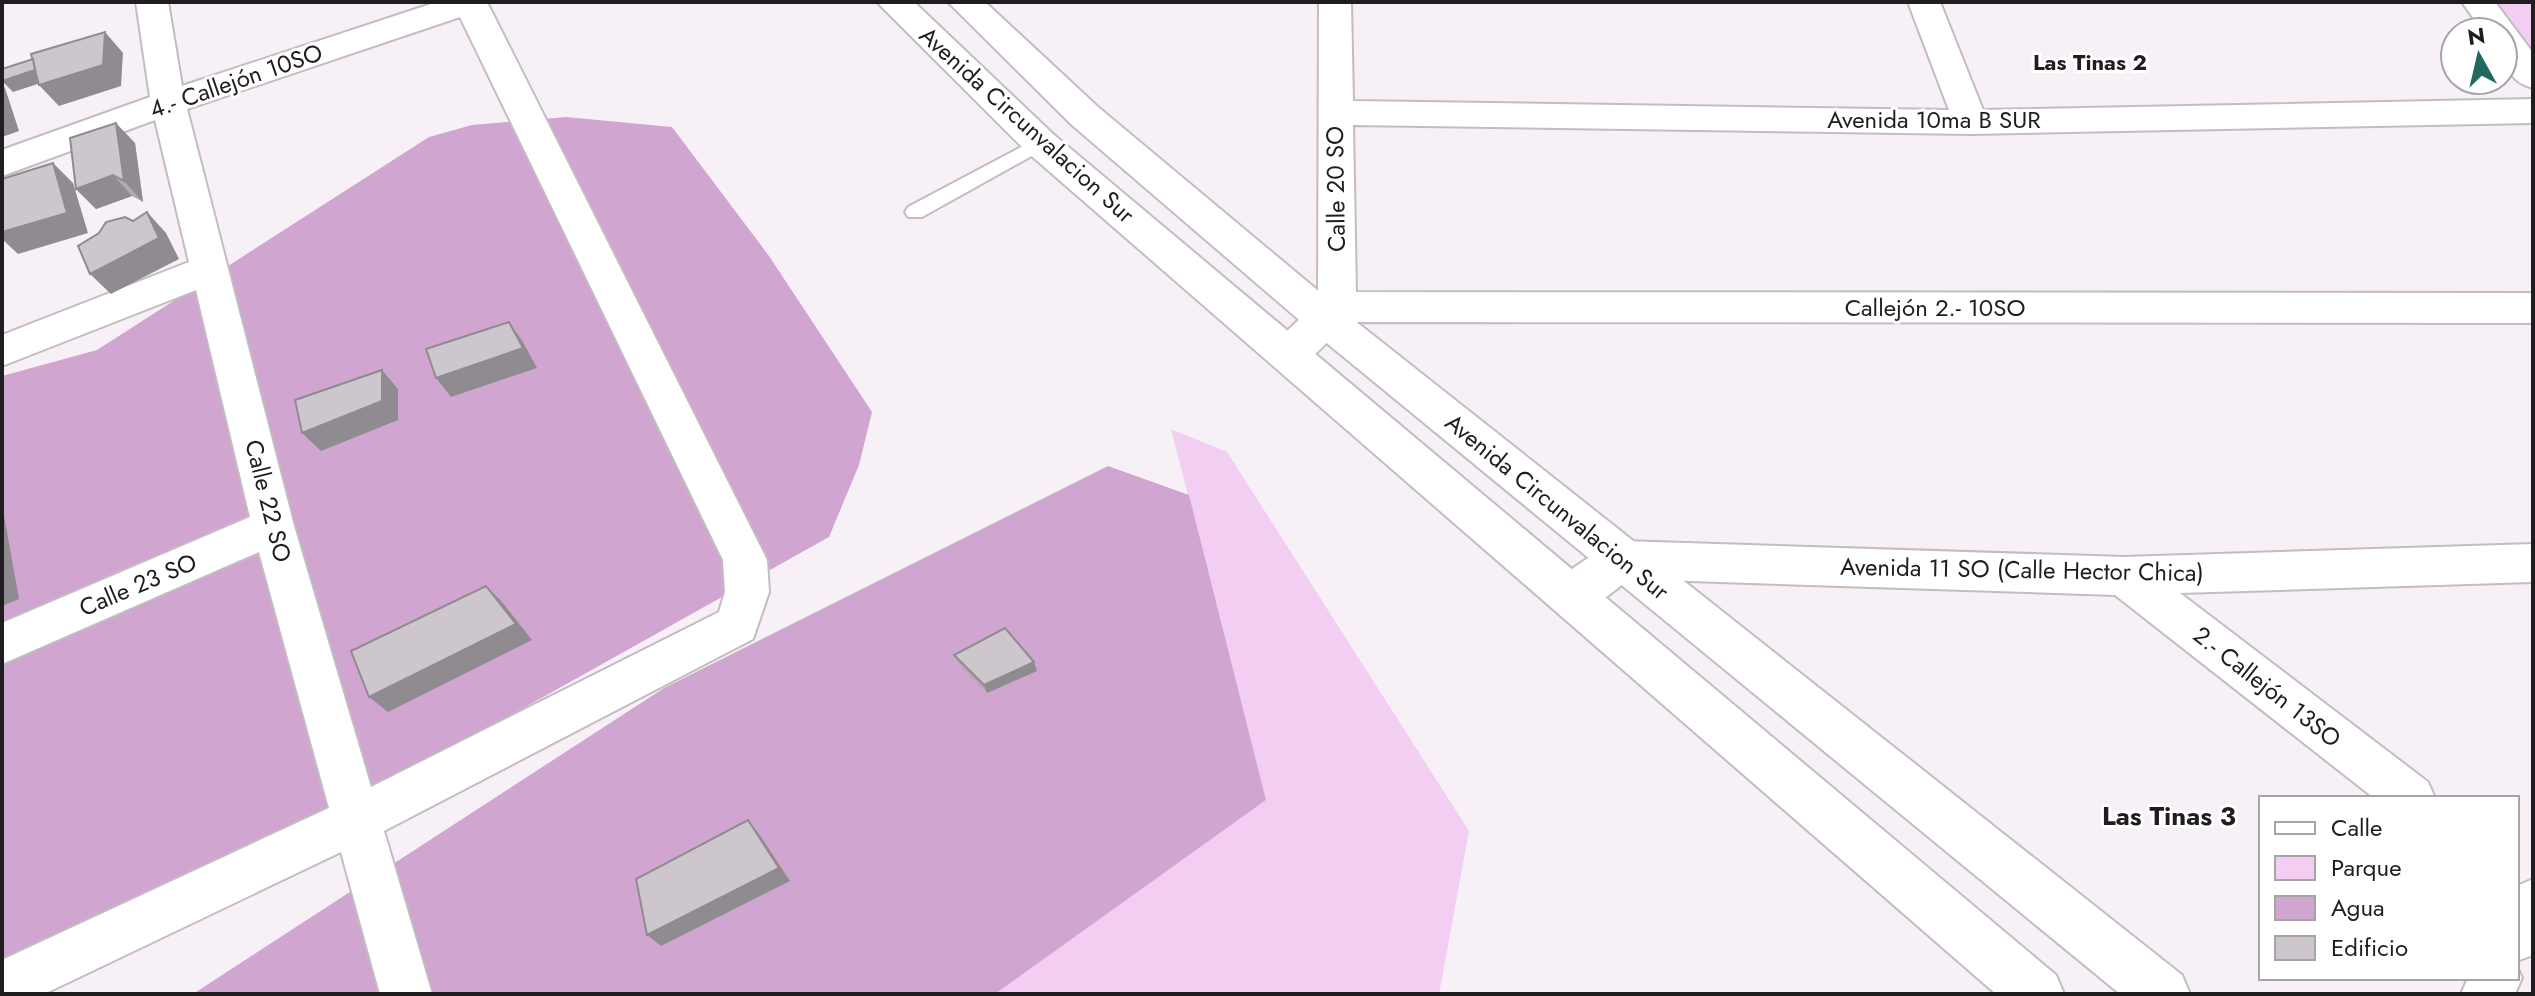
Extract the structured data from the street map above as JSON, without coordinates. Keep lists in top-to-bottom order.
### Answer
{
  "streets": {
    "main road": ["Avenida Circunvalacion Sur"],
    "street": [
      "4.- Callejón 10SO",
      "Avenida 10ma B SUR",
      "Calle 20 SO",
      "Callejón 2.- 10SO",
      "Calle 22 SO",
      "Avenida 11 SO (Calle Hector Chica)",
      "Calle 23 SO",
      "2.- Callejón 13SO"
    ]
  },
  "crossings": [
    ["4.- Callejón 10SO", "Calle 22 SO"],
    ["Avenida 10ma B SUR", "Calle 20 SO"],
    ["Avenida Circunvalacion Sur", "Calle 20 SO"],
    ["Avenida Circunvalacion Sur", "Callejón 2.- 10SO"],
    ["Avenida Circunvalacion Sur", "Avenida 11 SO (Calle Hector Chica)"],
    ["Calle 20 SO", "Callejón 2.- 10SO"],
    ["Calle 22 SO", "Calle 23 SO"],
    ["Avenida 11 SO (Calle Hector Chica)", "2.- Callejón 13SO"]
  ],
  "districts": ["Las Tinas 2", "Las Tinas 3"],
  "legend": [
    "Calle",
    "Parque",
    "Agua",
    "Edificio"
  ],
  "north": "top"
}
